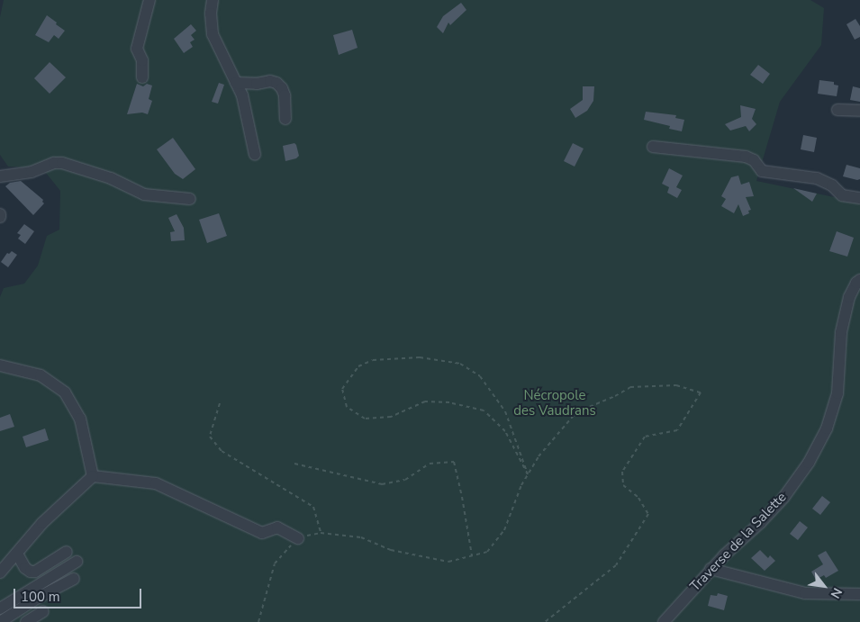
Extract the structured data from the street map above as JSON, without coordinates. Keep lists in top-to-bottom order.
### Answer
{
  "streets": {
    "street": ["Traverse de la Salette"]
  },
  "parks": ["Nécropole des Vaudrans"],
  "scale_bar": "100 m",
  "north": "bottom right"
}
